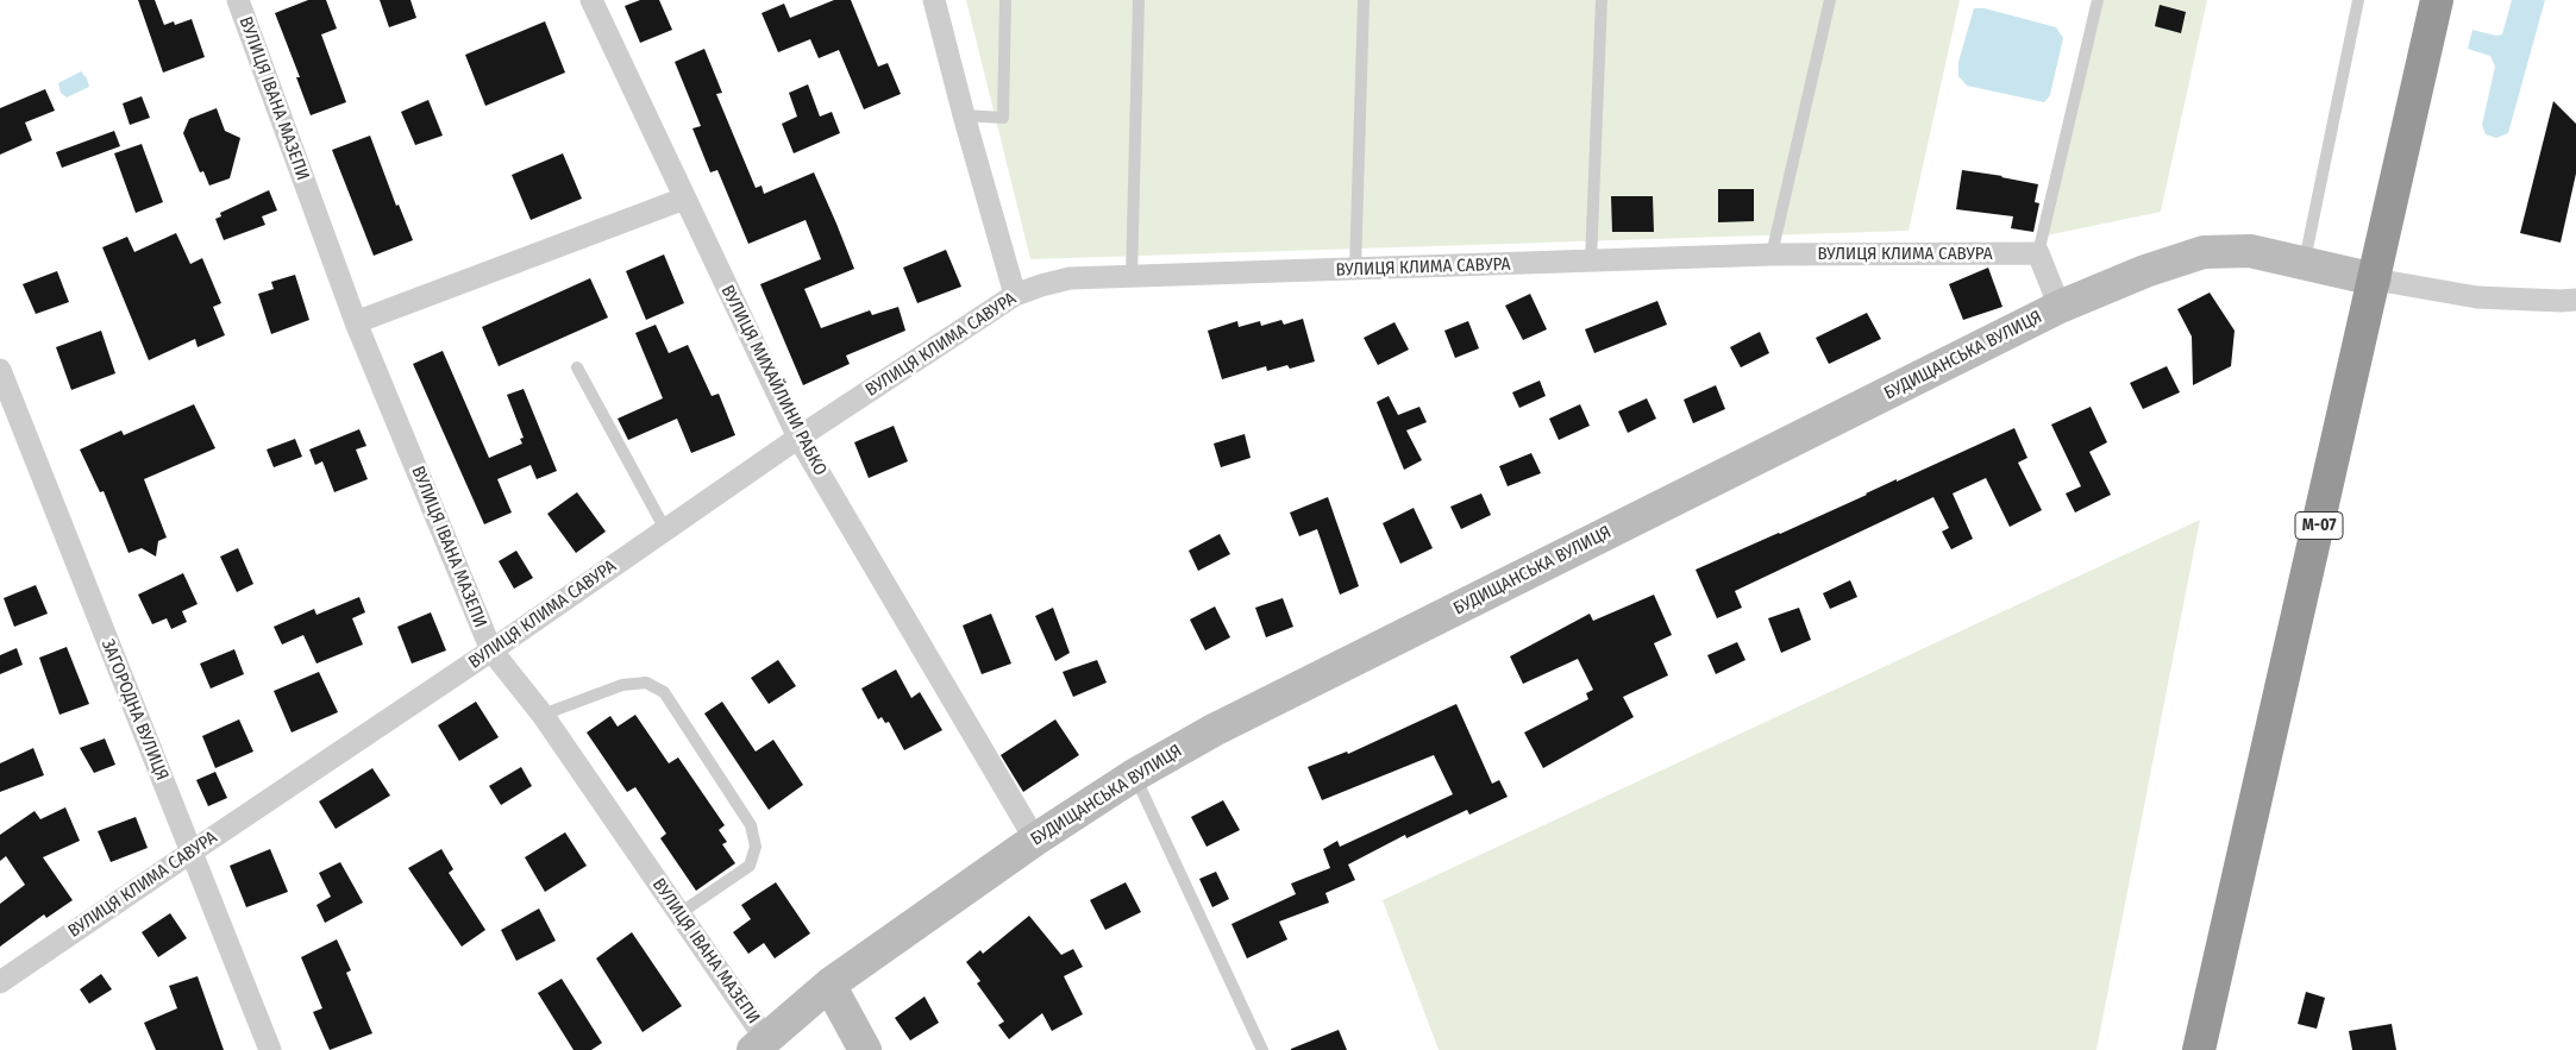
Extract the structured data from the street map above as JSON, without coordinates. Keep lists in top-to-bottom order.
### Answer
{
  "streets": {
    "highway": ["М-07"],
    "street": [
      "ВУЛИЦЯ ІВАНА МАЗЕПИ",
      "ВУЛИЦЯ КЛИМА САВУРА",
      "БУДИЩАНСЬКА ВУЛИЦЯ",
      "ВУЛИЦЯ МИХАЙЛИНИ РАБКО",
      "ЗАГОРОДНА ВУЛИЦЯ"
    ]
  },
  "crossings": [
    ["ВУЛИЦЯ ІВАНА МАЗЕПИ", "ВУЛИЦЯ КЛИМА САВУРА"],
    ["ВУЛИЦЯ ІВАНА МАЗЕПИ", "БУДИЩАНСЬКА ВУЛИЦЯ"],
    ["ВУЛИЦЯ КЛИМА САВУРА", "ВУЛИЦЯ МИХАЙЛИНИ РАБКО"],
    ["ВУЛИЦЯ КЛИМА САВУРА", "ЗАГОРОДНА ВУЛИЦЯ"],
    ["БУДИЩАНСЬКА ВУЛИЦЯ", "ВУЛИЦЯ МИХАЙЛИНИ РАБКО"],
    ["БУДИЩАНСЬКА ВУЛИЦЯ", "М-07"]
  ]
}
